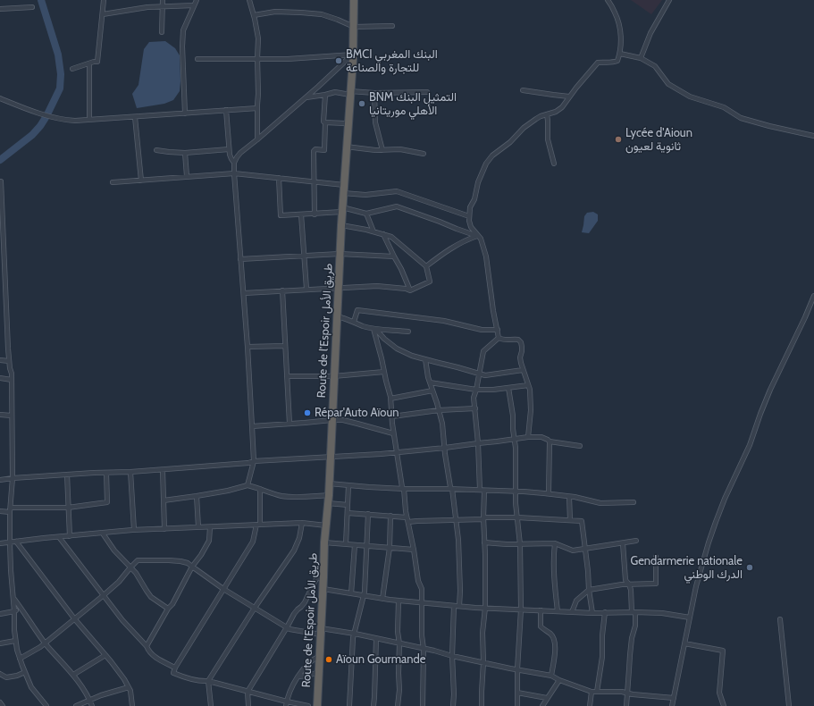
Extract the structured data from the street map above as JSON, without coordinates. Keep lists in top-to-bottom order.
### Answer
{
  "streets": {
    "highway": ["Route de l’Espoir طريق الأمل"]
  },
  "places": [
    "BMCI البنك المغربي للتجارة والصناعة",
    "BNM التمثيل البنك الأهلي موريتانيا",
    "Lycée d'Aioun ثانوية لعيون",
    "Répar'Auto Aïoun",
    "Gendarmerie nationale الدرك الوطني",
    "Aïoun Gourmande"
  ]
}
